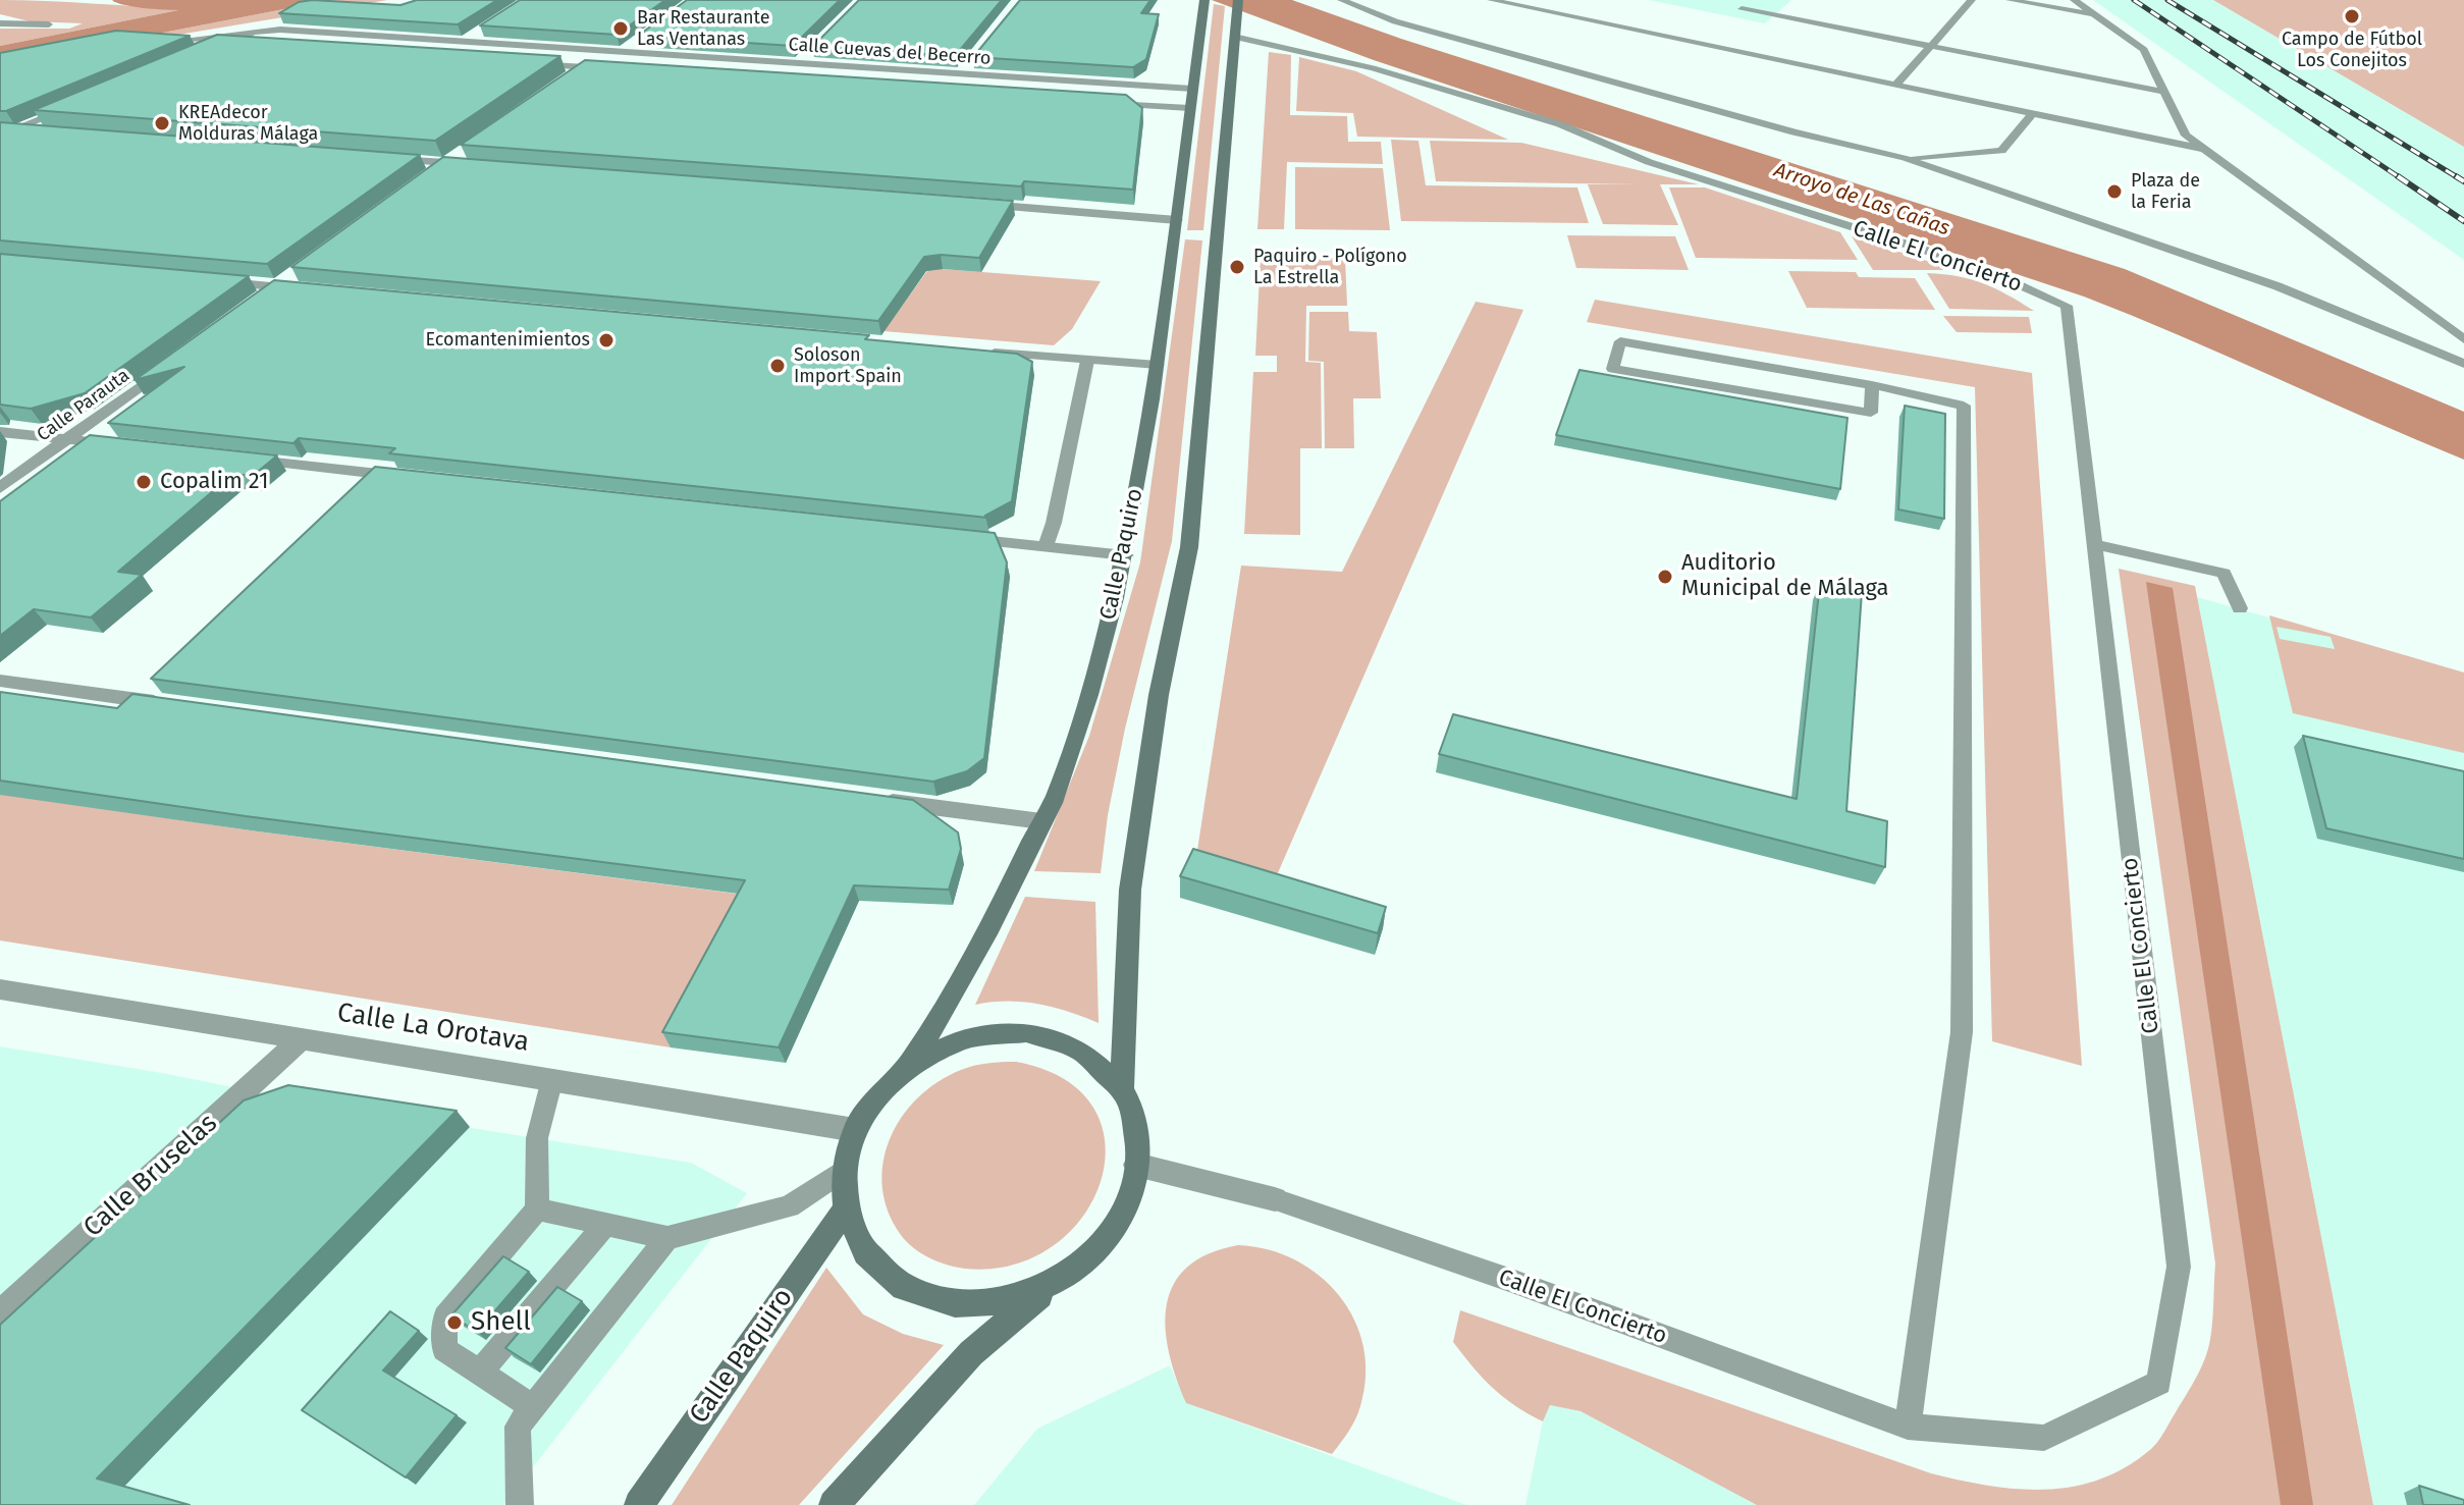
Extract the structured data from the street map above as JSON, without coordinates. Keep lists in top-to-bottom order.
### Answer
{
  "streets": {
    "main road": ["Calle Paquiro"],
    "street": [
      "Calle Cuevas del Becerro",
      "Calle El Concierto",
      "Calle Parauta",
      "Calle La Orotava",
      "Calle Bruselas"
    ]
  },
  "crossings": [
    ["Calle Cuevas del Becerro", "Calle Paquiro"],
    ["Calle El Concierto", "Calle Paquiro"],
    ["Calle El Concierto", "Calle La Orotava"],
    ["Calle Paquiro", "Calle La Orotava"],
    ["Calle La Orotava", "Calle Bruselas"]
  ],
  "water": ["Arroyo de Las Cañas"],
  "places": [
    "Campo de Fútbol Los Conejitos",
    "Bar Restaurante Las Ventanas",
    "KREAdecor Molduras Málaga",
    "Plaza de la Feria",
    "Paquiro - Polígono La Estrella",
    "Ecomantenimientos",
    "Soloson Import Spain",
    "Copalim 21",
    "Auditorio Municipal de Málaga",
    "Shell"
  ]
}
